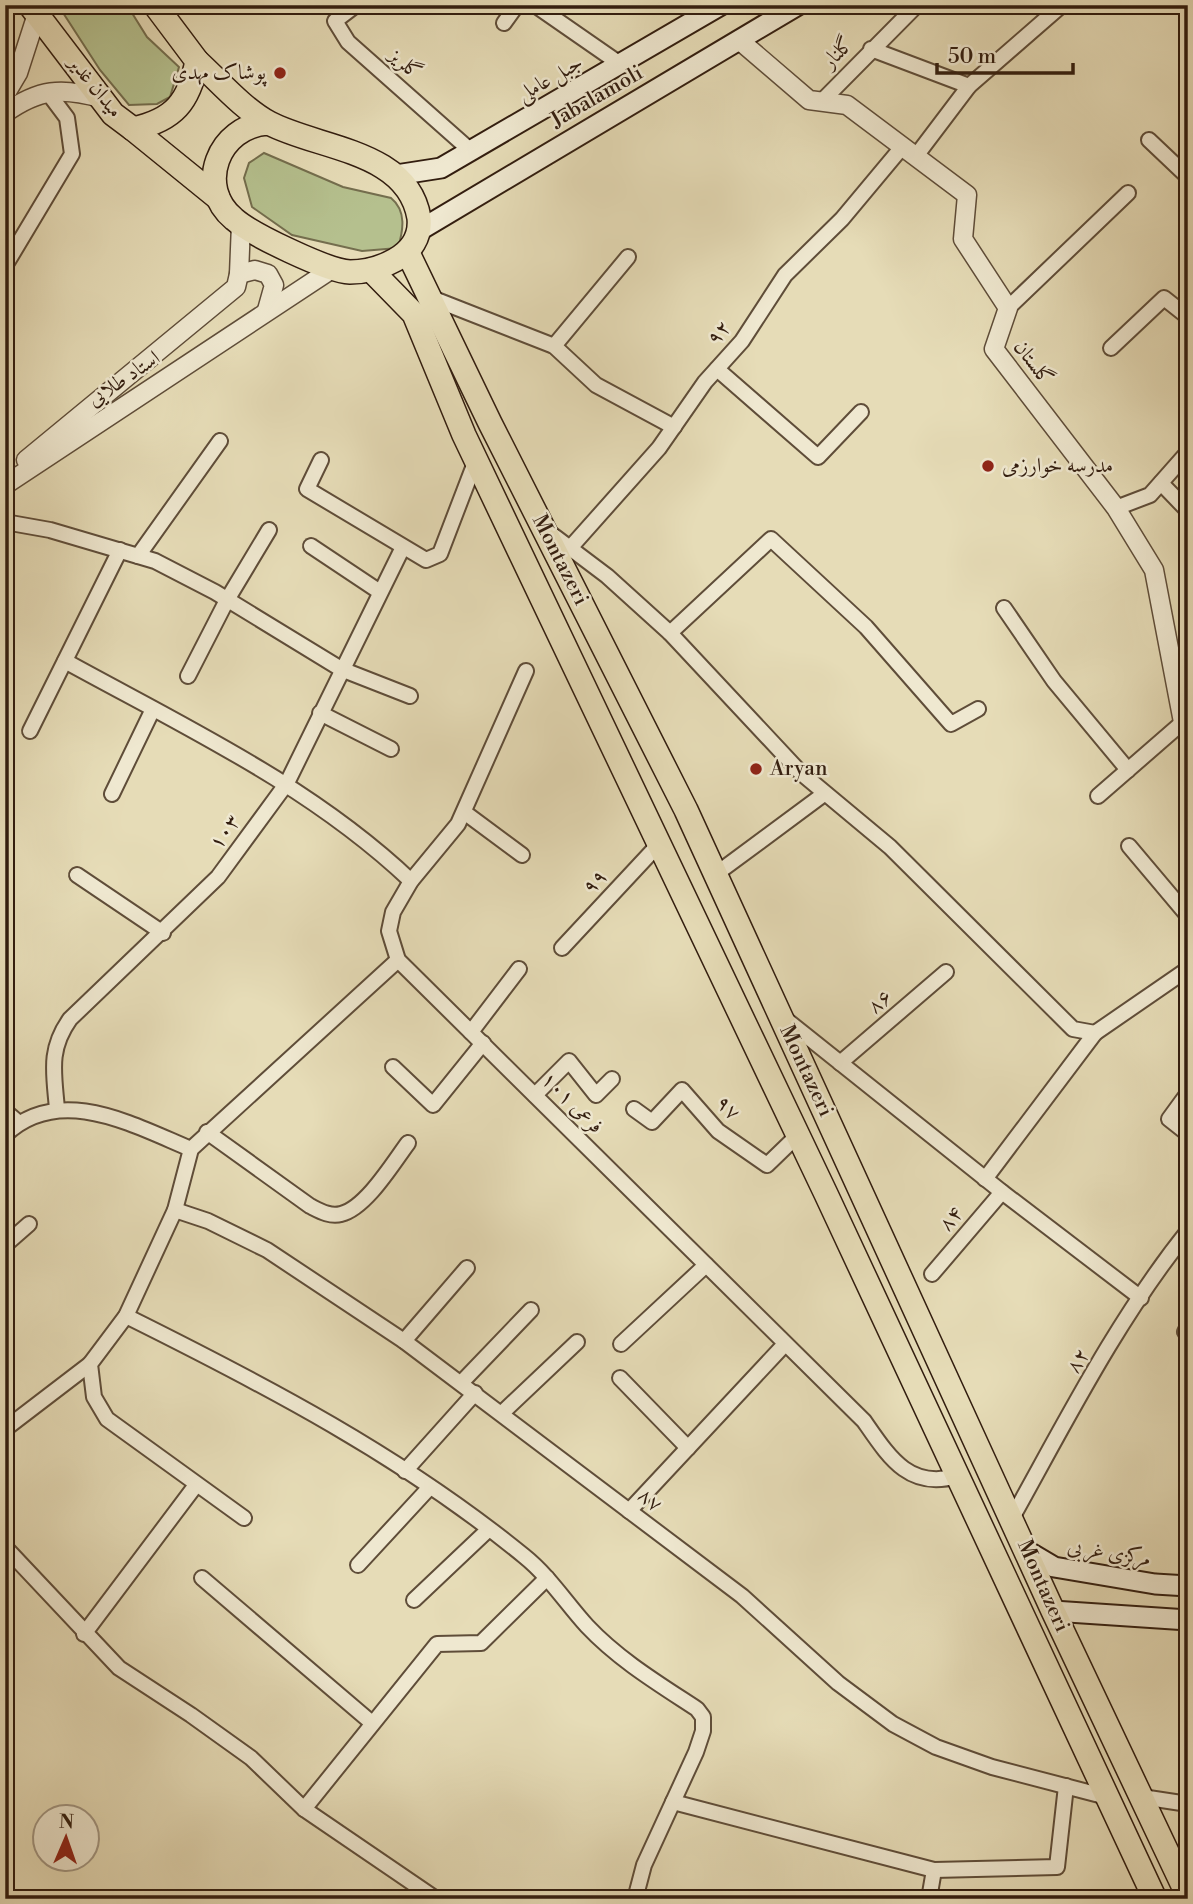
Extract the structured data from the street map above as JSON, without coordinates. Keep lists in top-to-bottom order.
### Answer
{
  "streets": {
    "main road": [
      "جبل عاملی",
      "میدان غدیر",
      "Jabalamoli",
      "Montazeri",
      "مرکزی غربی"
    ],
    "street": [
      "گلنار",
      "گلریز",
      "۹۲",
      "گلستان",
      "استاد طلایی",
      "۱۰۳",
      "۹۹",
      "۸۶",
      "فرعی ۱۰۱",
      "۹۷",
      "۸۴",
      "۸۲",
      "۸۷"
    ]
  },
  "crossings": [
    ["گلریز", "جبل عاملی"],
    ["Montazeri", "۹۹"],
    ["Montazeri", "فرعی ۱۰۱"],
    ["Montazeri", "۹۷"],
    ["Montazeri", "۸۲"],
    ["Montazeri", "۸۷"],
    ["Montazeri", "مرکزی غربی"]
  ],
  "places": ["پوشاک مهدی", "مدرسه خوارزمی", "Aryan"],
  "scale_bar": "50 m",
  "north": "top"
}
